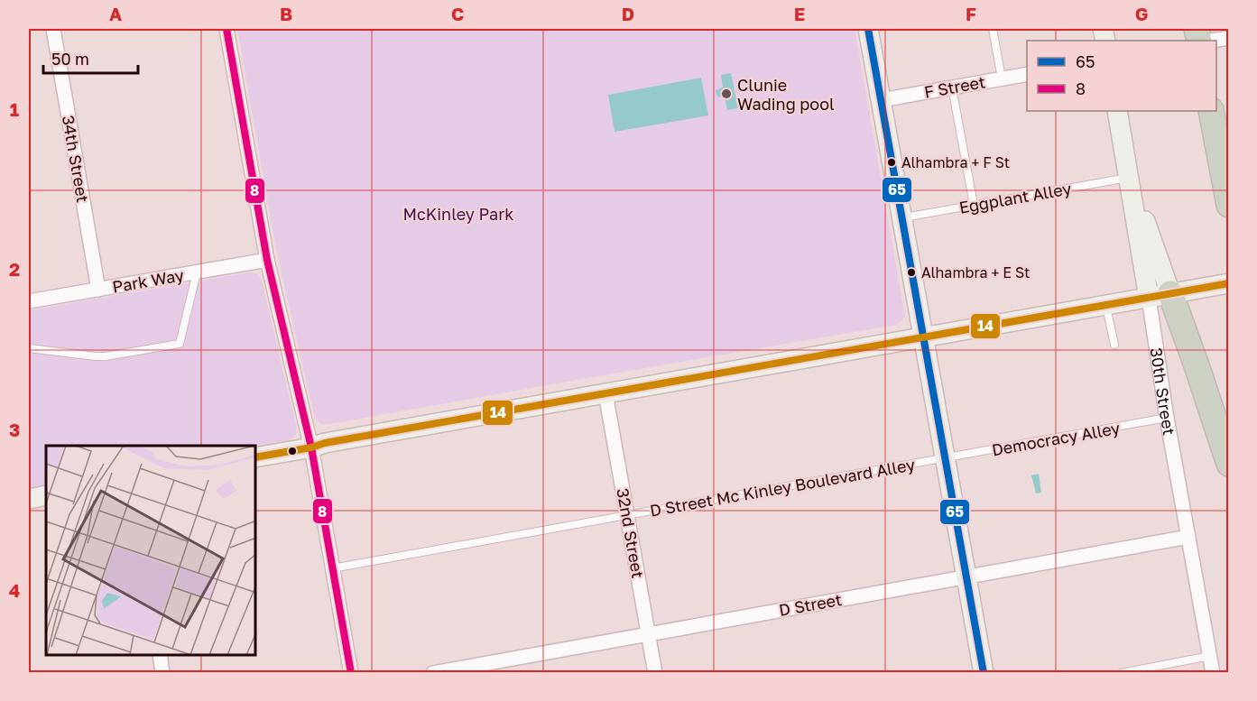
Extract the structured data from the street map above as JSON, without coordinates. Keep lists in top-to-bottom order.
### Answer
{
  "streets": {
    "street": [
      "F Street",
      "34th Street",
      "Park Way",
      "30th Street",
      "32nd Street",
      "D Street"
    ],
    "lane": ["Eggplant Alley", "Democracy Alley", "D Street Mc Kinley Boulevard Alley"]
  },
  "crossings": [
    ["34th Street", "Park Way"],
    ["30th Street", "Democracy Alley"],
    ["30th Street", "D Street"],
    ["Democracy Alley", "D Street Mc Kinley Boulevard Alley"],
    ["D Street Mc Kinley Boulevard Alley", "32nd Street"],
    ["32nd Street", "D Street"]
  ],
  "parks": ["McKinley Park"],
  "places": ["Clunie Wading pool", "Alhambra + F St", "Alhambra + E St"],
  "lines": ["transit line 65", "transit line 8", "transit line 14"],
  "legend": ["65", "8"],
  "scale_bar": "50 m",
  "grid": {
    "columns": [
      "A",
      "B",
      "C",
      "D",
      "E",
      "F",
      "G"
    ],
    "rows": [
      "1",
      "2",
      "3",
      "4"
    ]
  }
}
